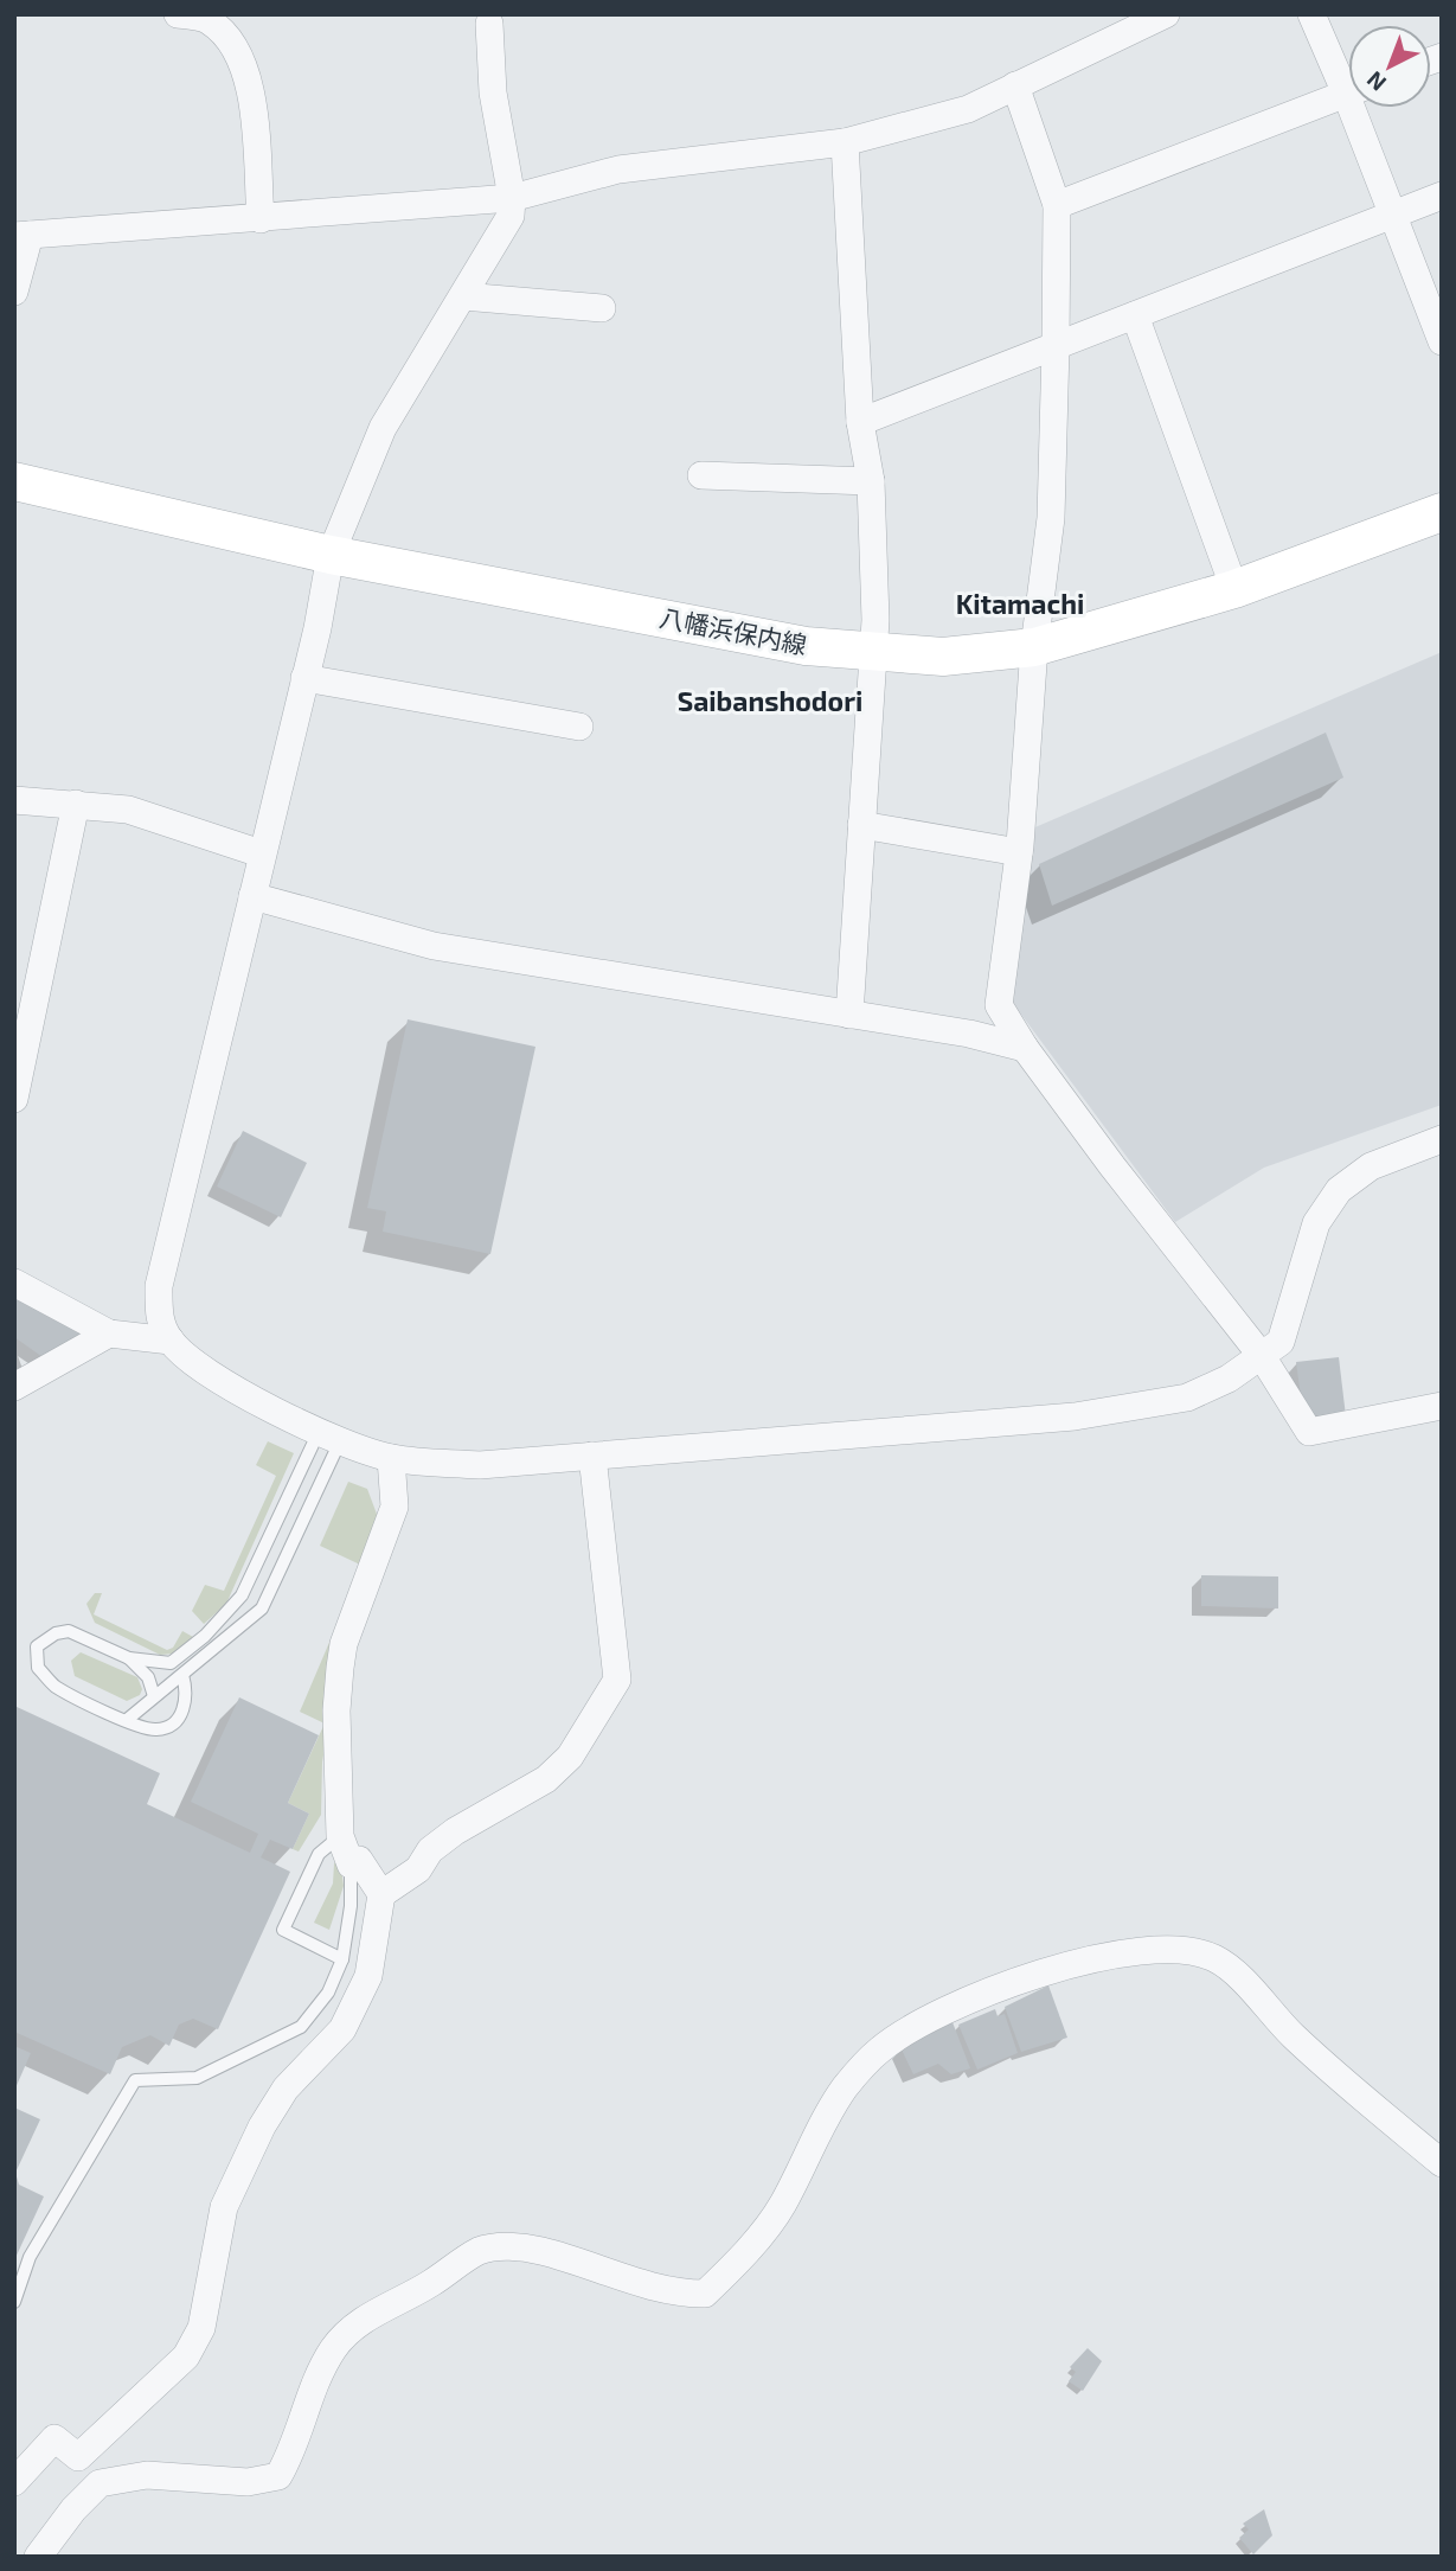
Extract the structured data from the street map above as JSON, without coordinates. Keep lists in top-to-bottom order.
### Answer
{
  "streets": {
    "main road": ["八幡浜保内線"]
  },
  "districts": ["Kitamachi", "Saibanshodori"],
  "north": "bottom left"
}
